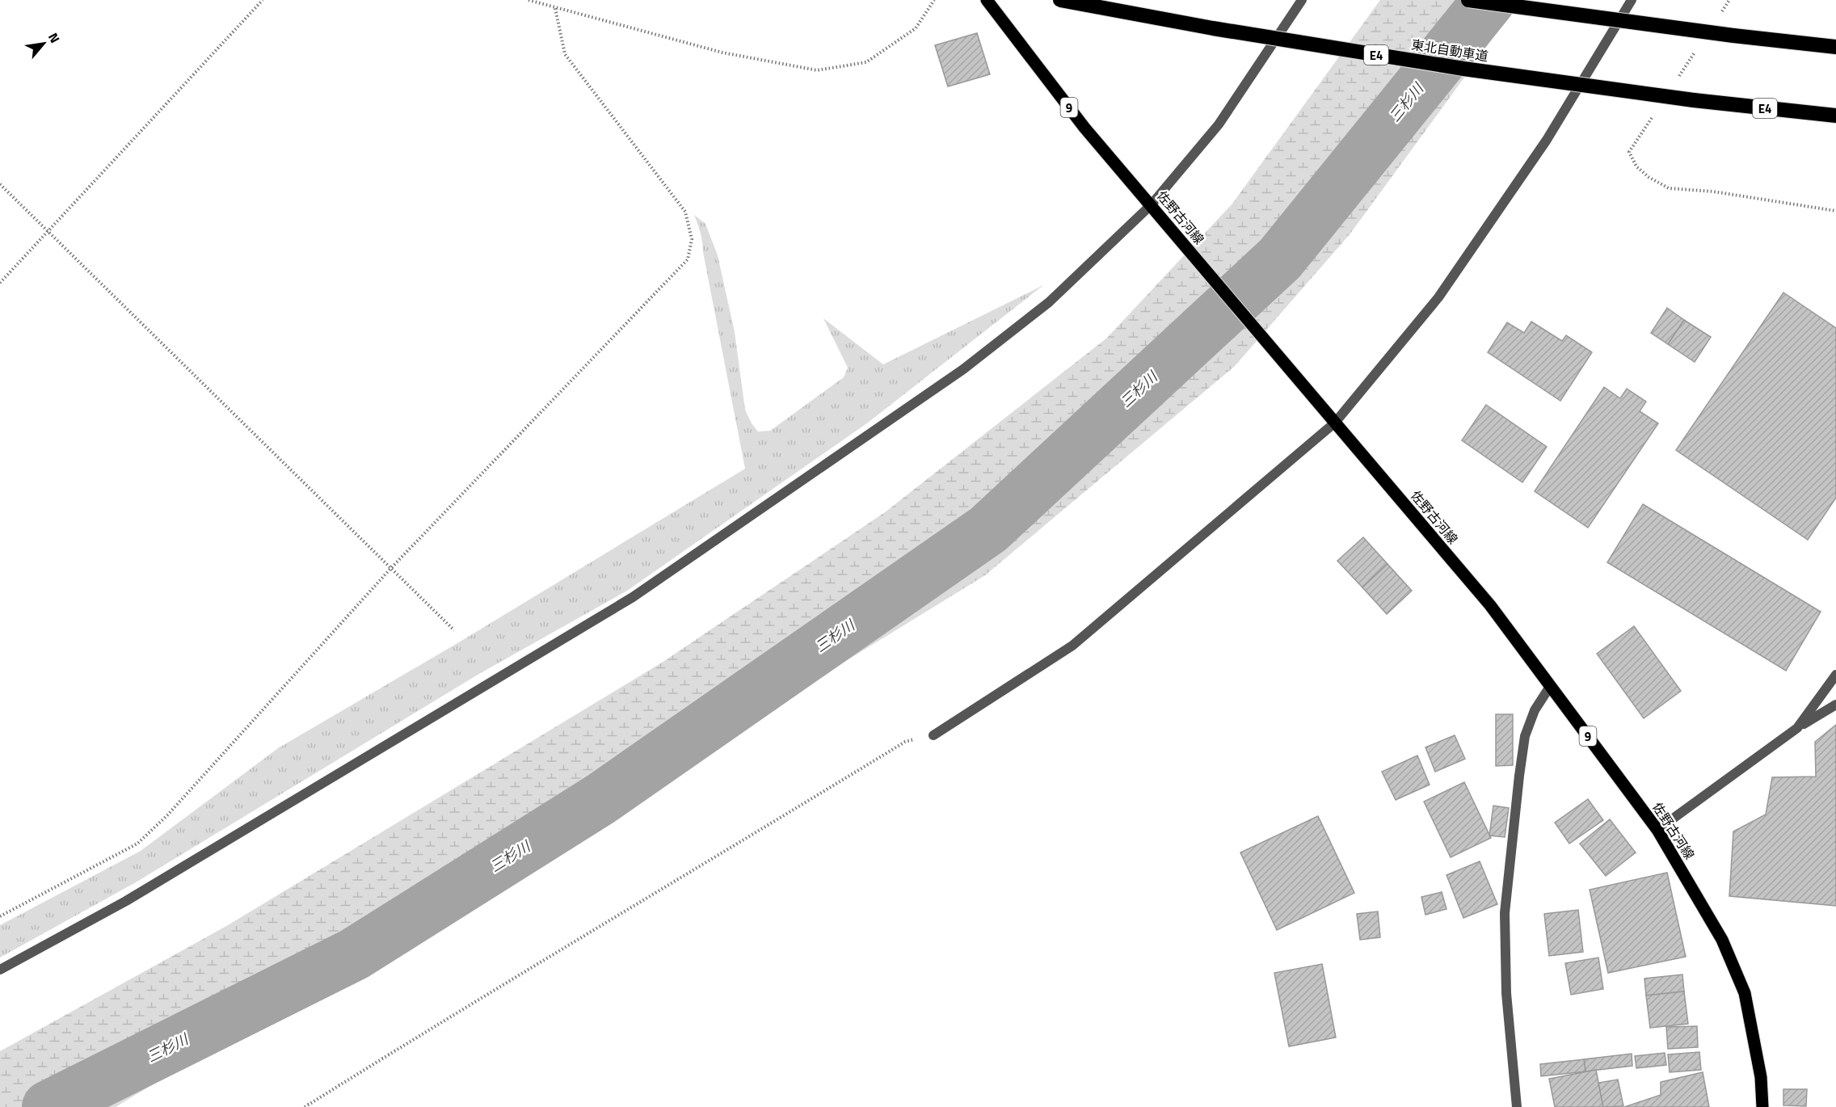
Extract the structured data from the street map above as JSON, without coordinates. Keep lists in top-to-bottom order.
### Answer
{
  "streets": {
    "highway": ["東北自動車道", "E4"],
    "main road": ["9", "佐野古河線"]
  },
  "water": ["三杉川"],
  "north": "top right"
}
